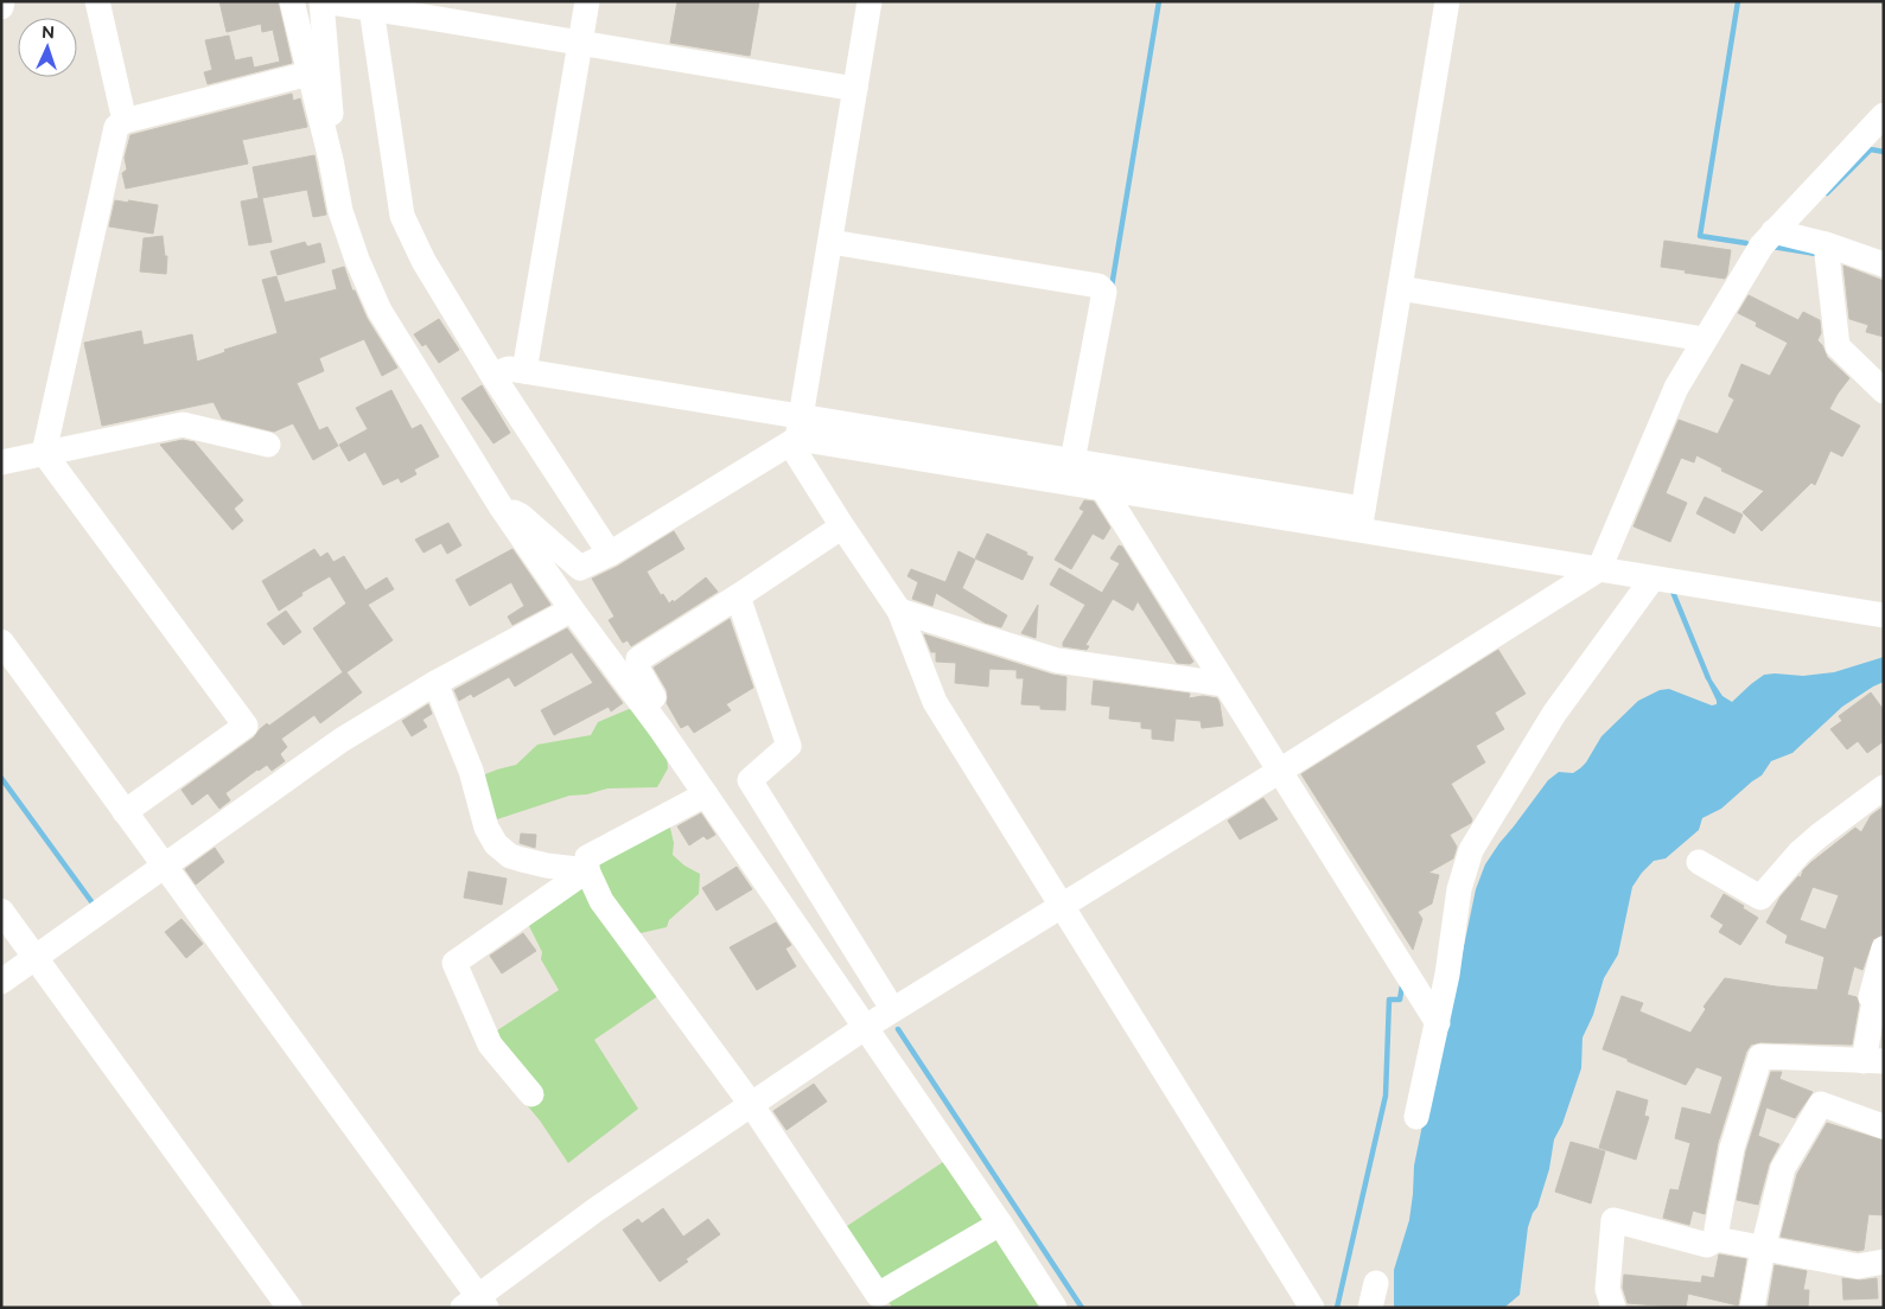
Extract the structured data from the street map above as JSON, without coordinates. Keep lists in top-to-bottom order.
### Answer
{
  "north": "top"
}
